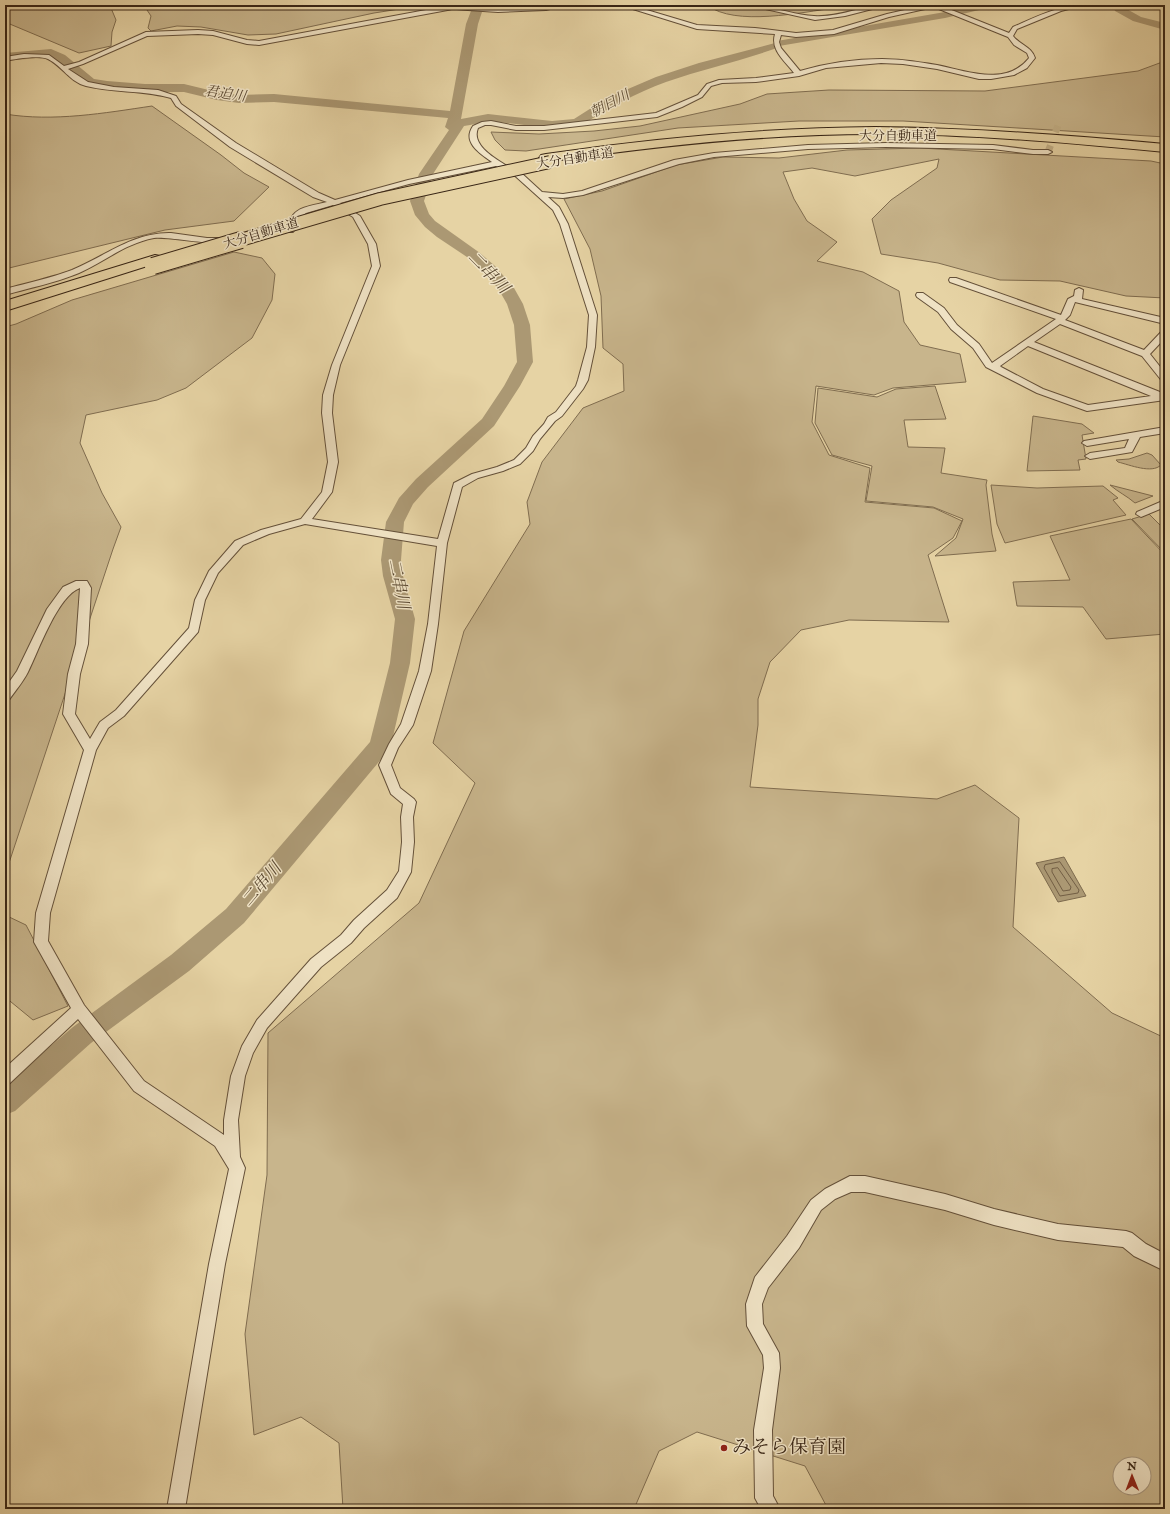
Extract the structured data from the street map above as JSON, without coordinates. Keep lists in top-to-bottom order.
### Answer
{
  "streets": {
    "highway": ["大分自動車道"]
  },
  "water": ["君迫川", "朝日川", "二串川"],
  "places": ["みそら保育園"],
  "north": "top"
}
